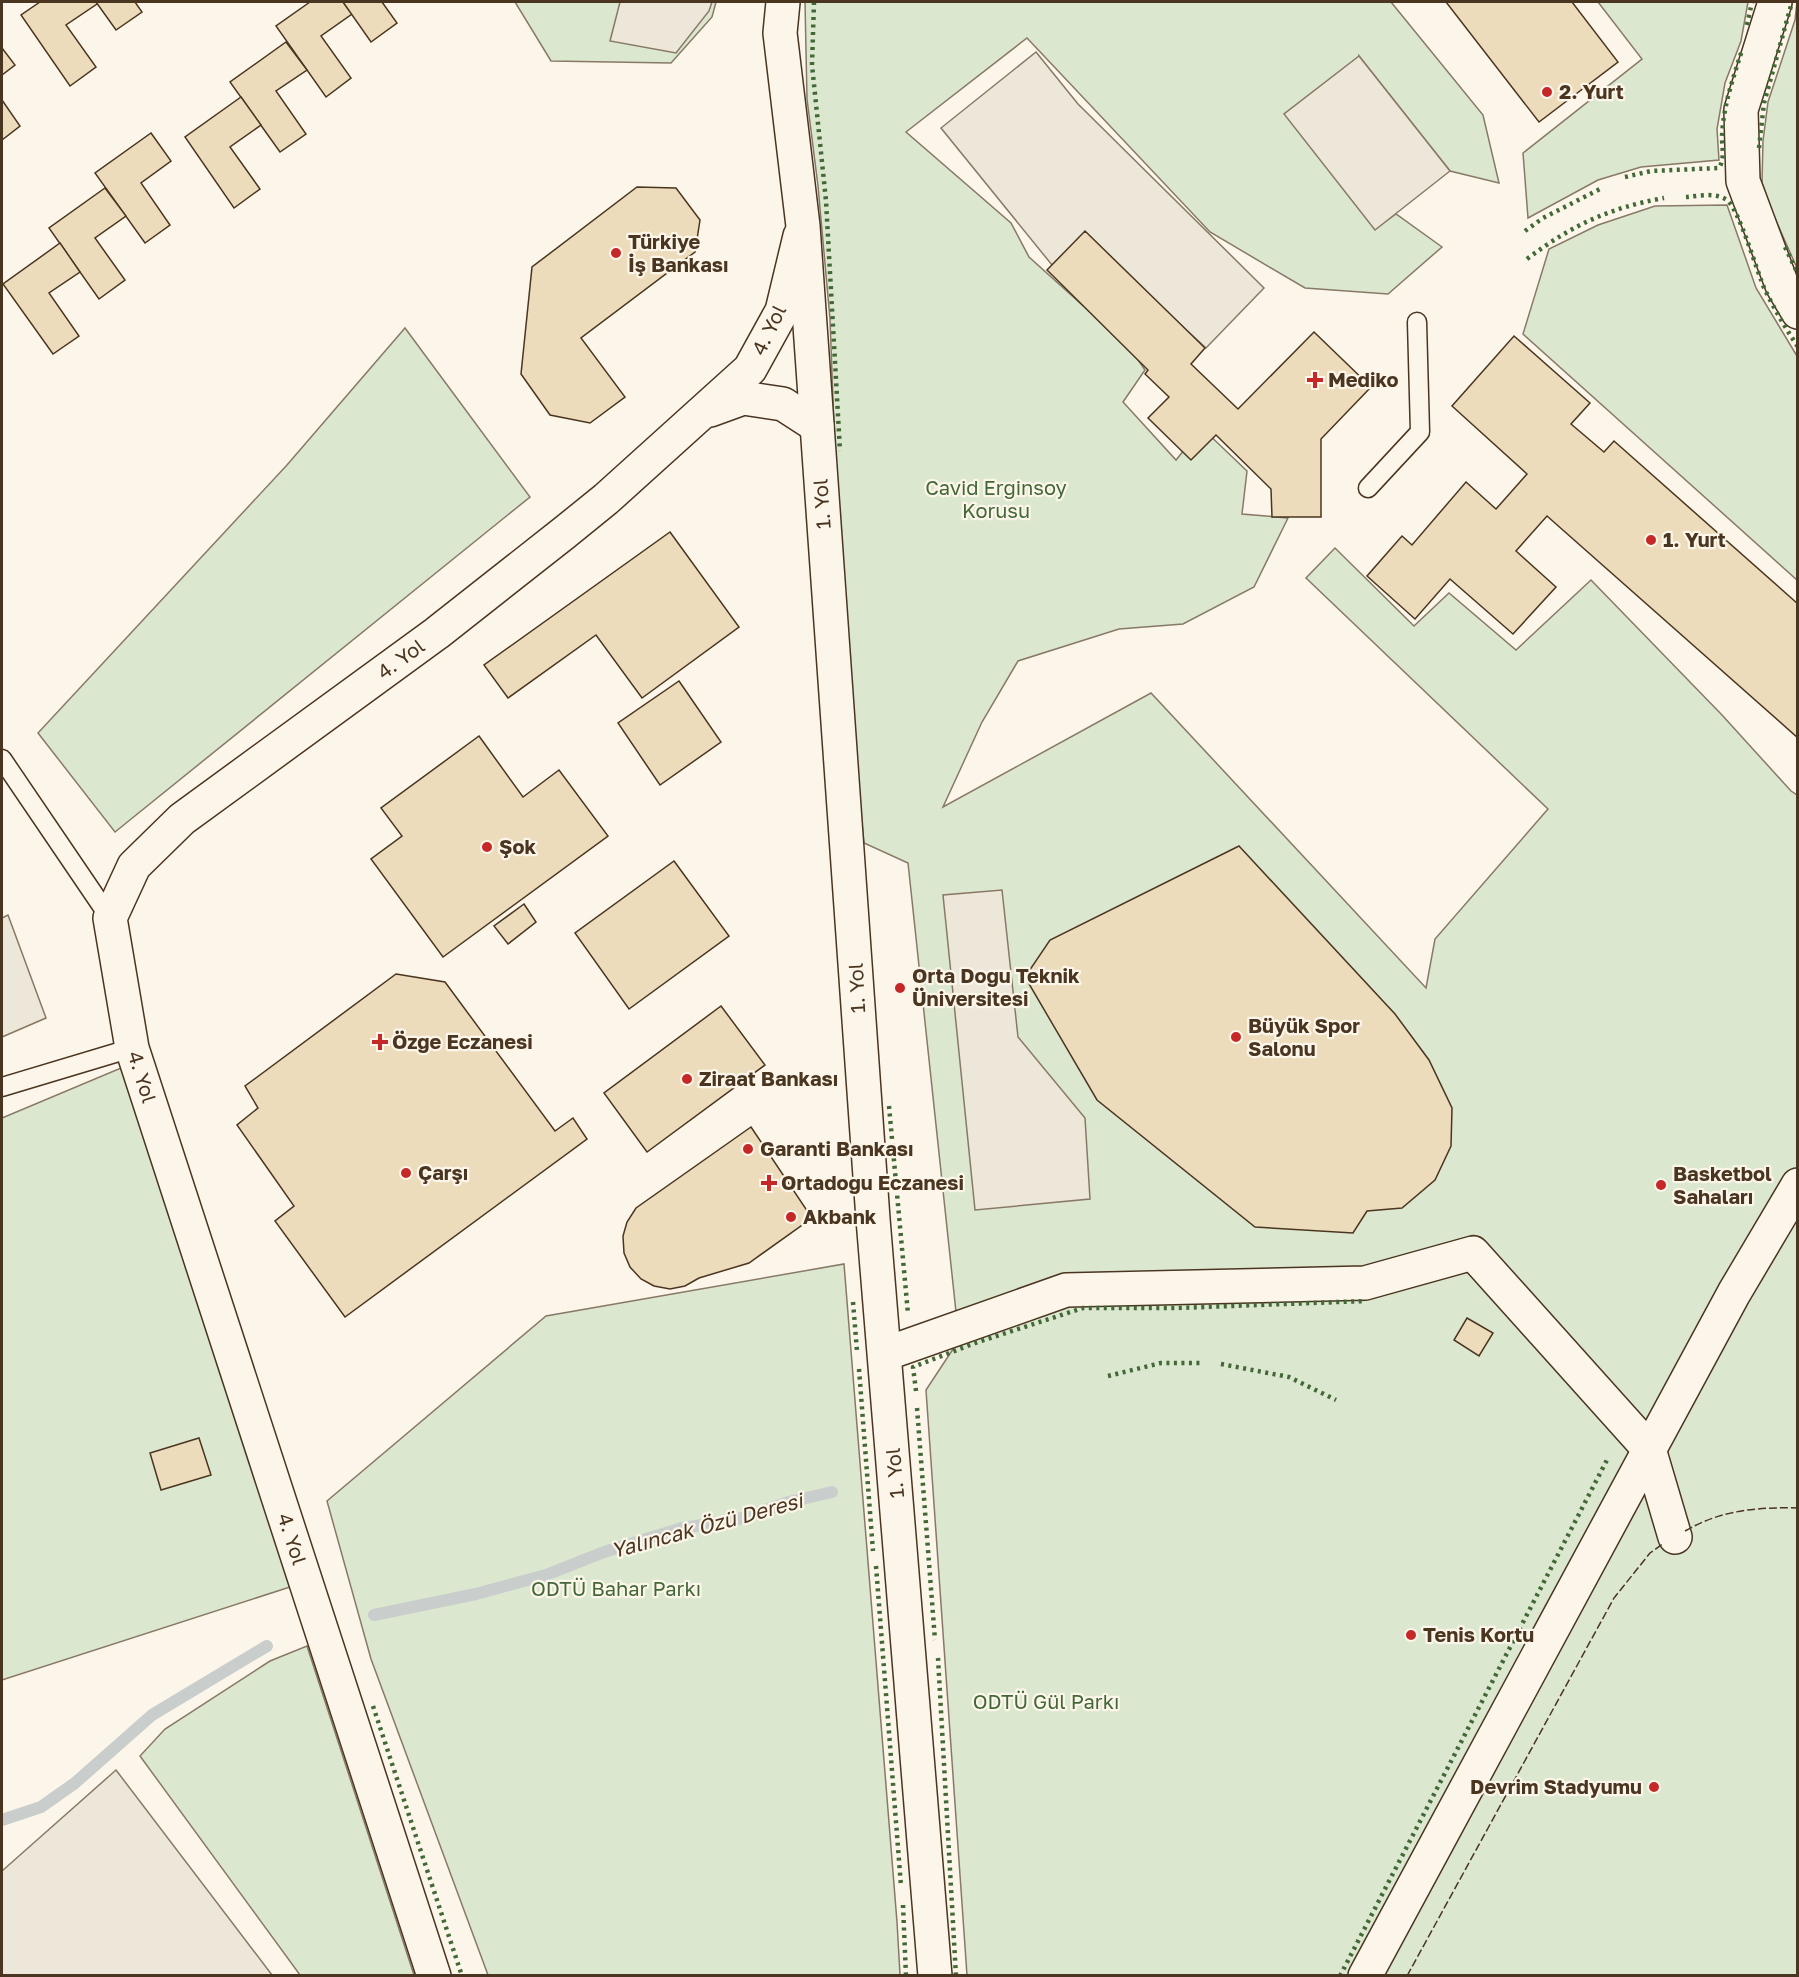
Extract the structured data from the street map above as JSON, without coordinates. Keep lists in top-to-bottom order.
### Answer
{
  "streets": {
    "street": ["4. Yol", "1. Yol"]
  },
  "crossings": [
    ["4. Yol", "1. Yol"]
  ],
  "water": ["Yalıncak Özü Deresi"],
  "parks": ["Cavid Erginsoy Korusu", "ODTÜ Bahar Parkı", "ODTÜ Gül Parkı"],
  "places": {
    "other": [
      "2. Yurt",
      "Türkiye İş Bankası",
      "1. Yurt",
      "Şok",
      "Orta Doğu Teknik Üniversitesi",
      "Büyük Spor Salonu",
      "Ziraat Bankası",
      "Garanti Bankası",
      "Çarşı",
      "Basketbol Sahaları",
      "Akbank",
      "Tenis Kortu",
      "Devrim Stadyumu"
    ],
    "health": ["Mediko", "Özge Eczanesi", "Ortadoğu Eczanesi"]
  }
}
